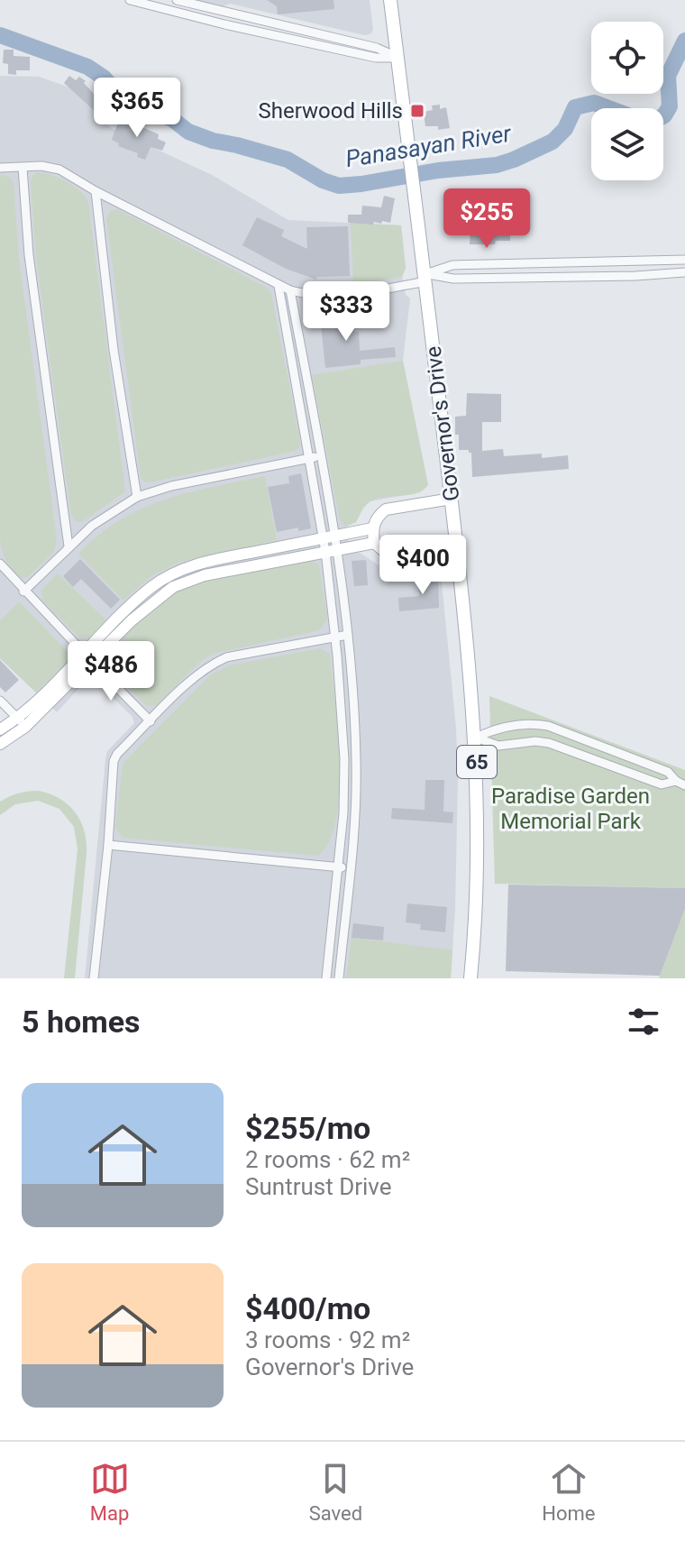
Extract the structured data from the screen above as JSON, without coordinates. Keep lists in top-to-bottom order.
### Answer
{
  "streets": {
    "main road": ["Governor's Drive", "65"]
  },
  "water": ["Panasayan River"],
  "parks": ["Paradise Garden Memorial Park"],
  "places": {
    "transit": ["Sherwood Hills"]
  },
  "page": {
    "price": [
      "$365",
      "$255",
      "$333",
      "$400",
      "$486"
    ],
    "heading": "5 homes",
    "list": [
      {
        "name": "$255/mo",
        "note": "2 rooms · 62 m² · Suntrust Drive"
      },
      {
        "name": "$400/mo",
        "note": "3 rooms · 92 m² · Governor's Drive"
      }
    ],
    "tabs": ["Map", "Saved", "Home"]
  }
}
